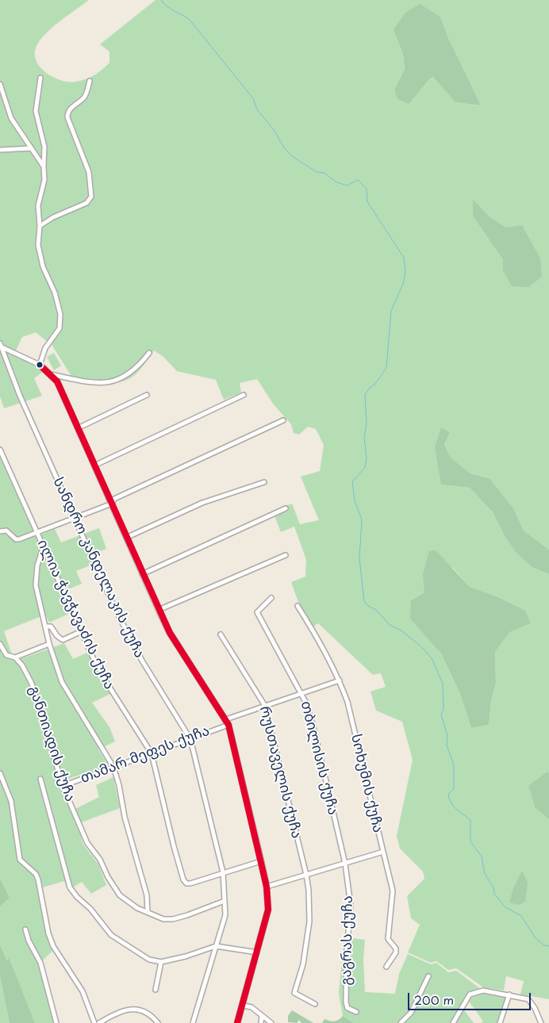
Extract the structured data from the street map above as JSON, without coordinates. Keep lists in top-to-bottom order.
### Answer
{
  "streets": {
    "street": [
      "სანდრო კანდელაკის ქუჩა",
      "ილია ჭავჭავაძის ქუჩა",
      "განთიადის ქუჩა",
      "თამარ მეფეს ქუჩა",
      "თბილისის ქუჩა",
      "რუსთაველის ქუჩა",
      "სოხუმის ქუჩა",
      "გაგრას ქუჩა"
    ]
  },
  "crossings": [
    ["სანდრო კანდელაკის ქუჩა", "ილია ჭავჭავაძის ქუჩა"],
    ["სანდრო კანდელაკის ქუჩა", "განთიადის ქუჩა"],
    ["სანდრო კანდელაკის ქუჩა", "თამარ მეფეს ქუჩა"],
    ["ილია ჭავჭავაძის ქუჩა", "თამარ მეფეს ქუჩა"],
    ["განთიადის ქუჩა", "თამარ მეფეს ქუჩა"],
    ["თამარ მეფეს ქუჩა", "თბილისის ქუჩა"],
    ["თამარ მეფეს ქუჩა", "რუსთაველის ქუჩა"],
    ["თამარ მეფეს ქუჩა", "სოხუმის ქუჩა"],
    ["თბილისის ქუჩა", "სოხუმის ქუჩა"],
    ["თბილისის ქუჩა", "გაგრას ქუჩა"],
    ["რუსთაველის ქუჩა", "სოხუმის ქუჩა"],
    ["სოხუმის ქუჩა", "გაგრას ქუჩა"]
  ],
  "scale_bar": "200 m"
}
